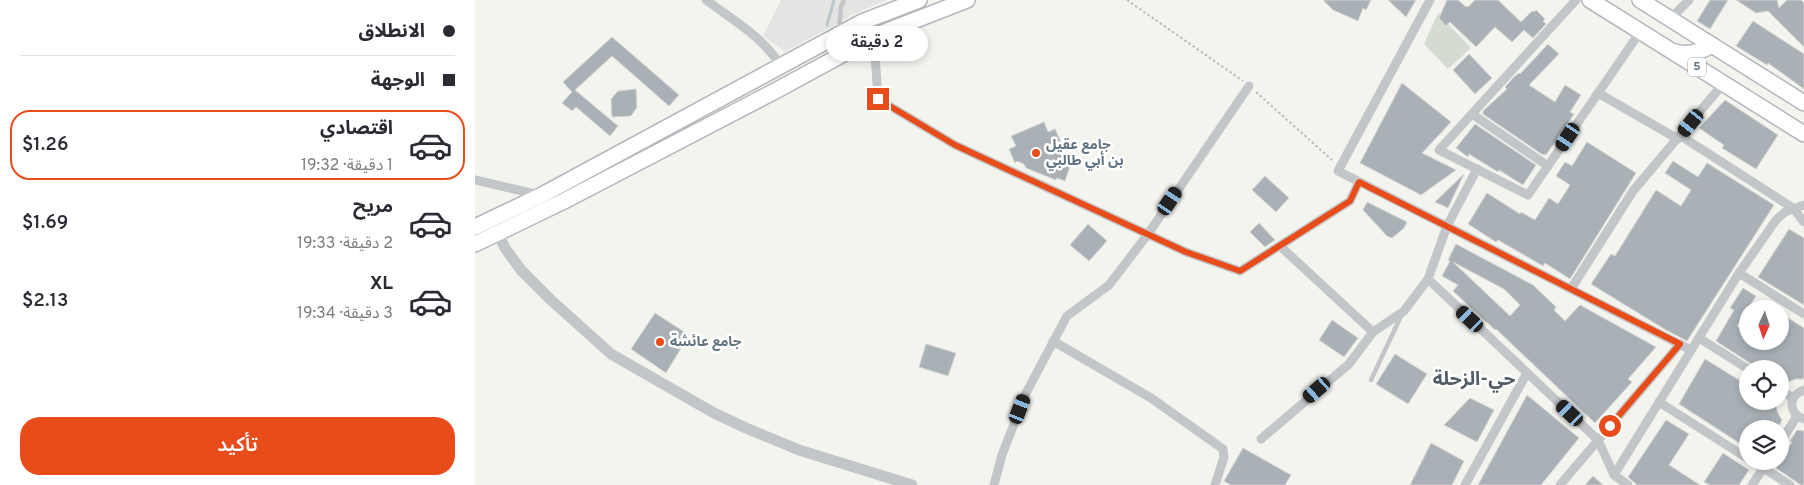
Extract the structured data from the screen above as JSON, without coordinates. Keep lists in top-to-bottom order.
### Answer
{
  "streets": {
    "main road": ["5"]
  },
  "districts": ["حي-الزحلة"],
  "places": ["جامع عقيل بن أبي طالبي", "جامع عائشة"],
  "north": "bottom",
  "page": {
    "banner": ["الانطلاق", "الوجهة"],
    "bubble": "2 دقيقة",
    "list": [
      {
        "name": "اقتصادي",
        "note": "1 دقيقة · 19:32",
        "value": "$1.26"
      },
      {
        "name": "مريح",
        "note": "2 دقيقة · 19:33",
        "value": "$1.69"
      },
      {
        "name": "XL",
        "note": "3 دقيقة · 19:34",
        "value": "$2.13"
      }
    ],
    "buttons": "تأكيد"
  }
}
